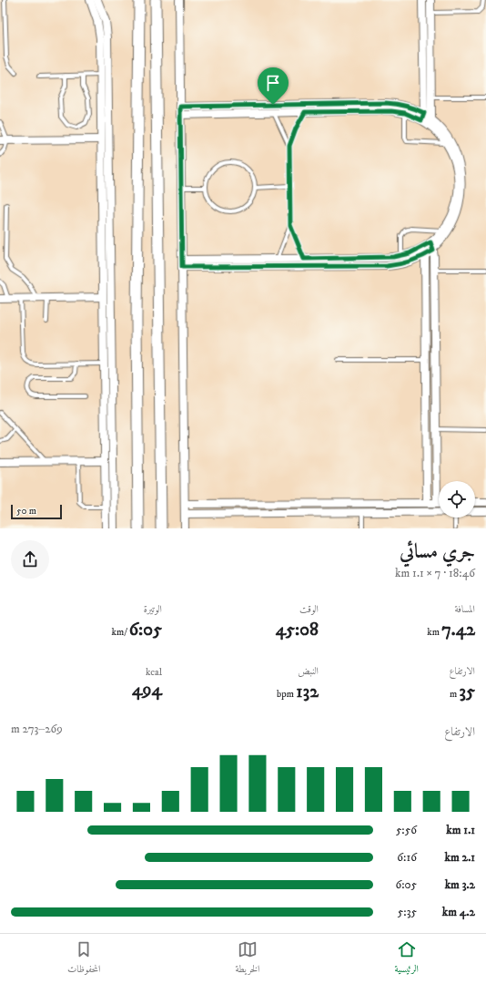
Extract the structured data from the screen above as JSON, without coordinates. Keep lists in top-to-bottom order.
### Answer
{
  "scale_bar": "50 m",
  "page": {
    "scale": "50 m",
    "heading": ["جري مسائي", "18:46 · 7 × 1.1 km"],
    "stats": [
      ["المسافة", "7.42 km"],
      ["الوقت", "45:08"],
      ["الوتيرة", "6:05 /km"],
      ["الارتفاع", "35 m"],
      ["النبض", "132 bpm"],
      ["kcal", "494"]
    ],
    "chart": ["الارتفاع", "269–273 m"],
    "list": [
      {
        "name": "1.1 km",
        "note": "5:56"
      },
      {
        "name": "2.1 km",
        "note": "6:16"
      },
      {
        "name": "3.2 km",
        "note": "6:05"
      },
      {
        "name": "4.2 km",
        "note": "5:35"
      }
    ],
    "tabs": ["الرئيسية", "الخريطة", "المحفوظات"]
  }
}
